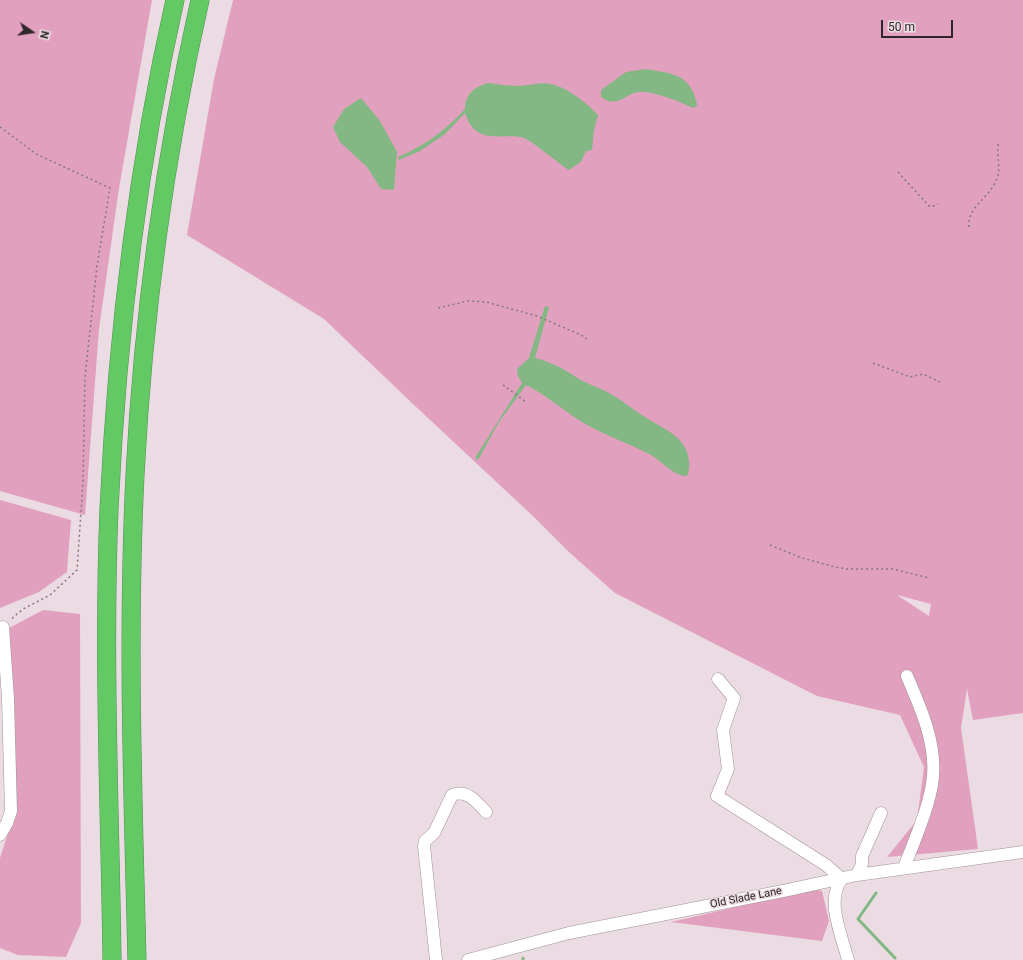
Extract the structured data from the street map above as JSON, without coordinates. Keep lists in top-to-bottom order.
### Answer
{
  "streets": {
    "street": ["Old Slade Lane"]
  },
  "scale_bar": "50 m",
  "north": "right"
}
